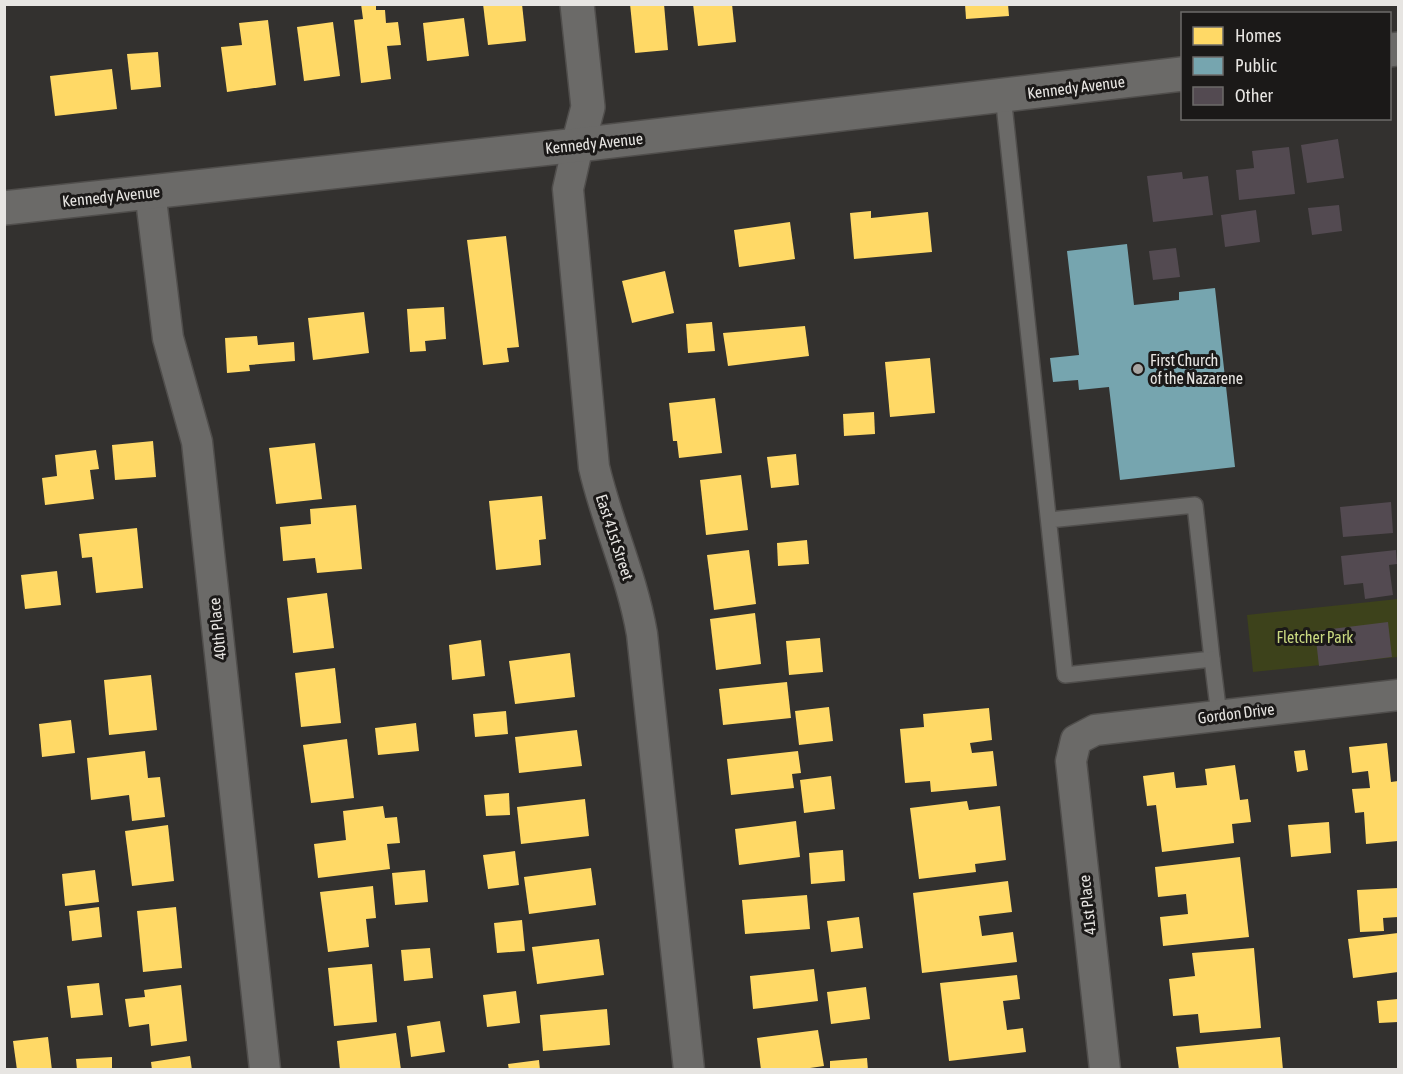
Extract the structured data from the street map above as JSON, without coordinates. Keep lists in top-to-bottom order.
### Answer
{
  "streets": {
    "street": [
      "Kennedy Avenue",
      "East 41st Street",
      "40th Place",
      "Gordon Drive",
      "41st Place"
    ]
  },
  "crossings": [
    ["Kennedy Avenue", "East 41st Street"],
    ["Kennedy Avenue", "40th Place"],
    ["Gordon Drive", "41st Place"]
  ],
  "parks": ["Fletcher Park"],
  "places": ["First Church of the Nazarene"],
  "legend": ["Homes", "Public", "Other"]
}
